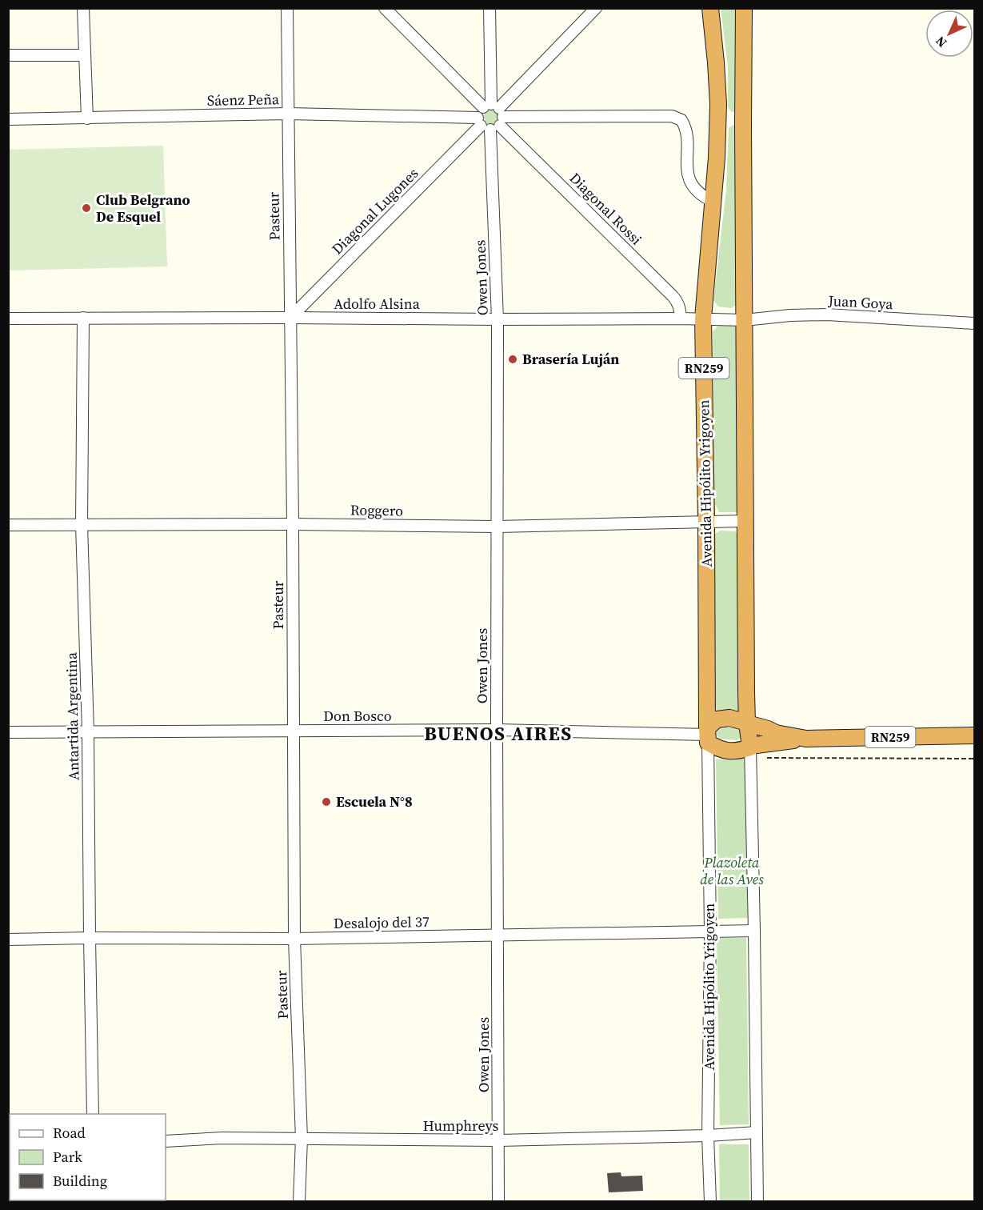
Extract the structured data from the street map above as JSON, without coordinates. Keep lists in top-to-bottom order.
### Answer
{
  "streets": {
    "highway": ["RN259", "Avenida Hipólito Yrigoyen"],
    "street": [
      "Sáenz Peña",
      "Diagonal Rossi",
      "Diagonal Lugones",
      "Pasteur",
      "Owen Jones",
      "Juan Goya",
      "Adolfo Alsina",
      "Roggero",
      "Antartida Argentina",
      "Don Bosco",
      "Desalojo del 37",
      "Humphreys"
    ]
  },
  "crossings": [
    ["Sáenz Peña", "Diagonal Rossi"],
    ["Sáenz Peña", "Diagonal Lugones"],
    ["Sáenz Peña", "Pasteur"],
    ["Sáenz Peña", "Owen Jones"],
    ["Sáenz Peña", "Avenida Hipólito Yrigoyen"],
    ["Diagonal Rossi", "Diagonal Lugones"],
    ["Diagonal Rossi", "Owen Jones"],
    ["Diagonal Rossi", "Adolfo Alsina"],
    ["Diagonal Lugones", "Pasteur"],
    ["Diagonal Lugones", "Owen Jones"],
    ["Diagonal Lugones", "Adolfo Alsina"],
    ["Pasteur", "Adolfo Alsina"],
    ["Pasteur", "Roggero"],
    ["Pasteur", "Don Bosco"],
    ["Pasteur", "Desalojo del 37"],
    ["Pasteur", "Humphreys"],
    ["Owen Jones", "Adolfo Alsina"],
    ["Owen Jones", "Roggero"],
    ["Owen Jones", "Don Bosco"],
    ["Owen Jones", "Desalojo del 37"],
    ["Owen Jones", "Humphreys"],
    ["Juan Goya", "Adolfo Alsina"],
    ["Juan Goya", "RN259"],
    ["Adolfo Alsina", "RN259"],
    ["Adolfo Alsina", "Avenida Hipólito Yrigoyen"],
    ["Adolfo Alsina", "Antartida Argentina"],
    ["RN259", "Avenida Hipólito Yrigoyen"],
    ["RN259", "Roggero"],
    ["RN259", "Don Bosco"],
    ["Avenida Hipólito Yrigoyen", "Roggero"],
    ["Avenida Hipólito Yrigoyen", "Don Bosco"],
    ["Avenida Hipólito Yrigoyen", "Desalojo del 37"],
    ["Avenida Hipólito Yrigoyen", "Humphreys"],
    ["Roggero", "Antartida Argentina"],
    ["Antartida Argentina", "Don Bosco"],
    ["Antartida Argentina", "Desalojo del 37"]
  ],
  "districts": ["BUENOS AIRES"],
  "parks": ["Plazoleta de las Aves"],
  "places": ["Club Belgrano De Esquel", "Brasería Luján", "Escuela N°8"],
  "legend": ["Road", "Park", "Building"],
  "north": "bottom left"
}
